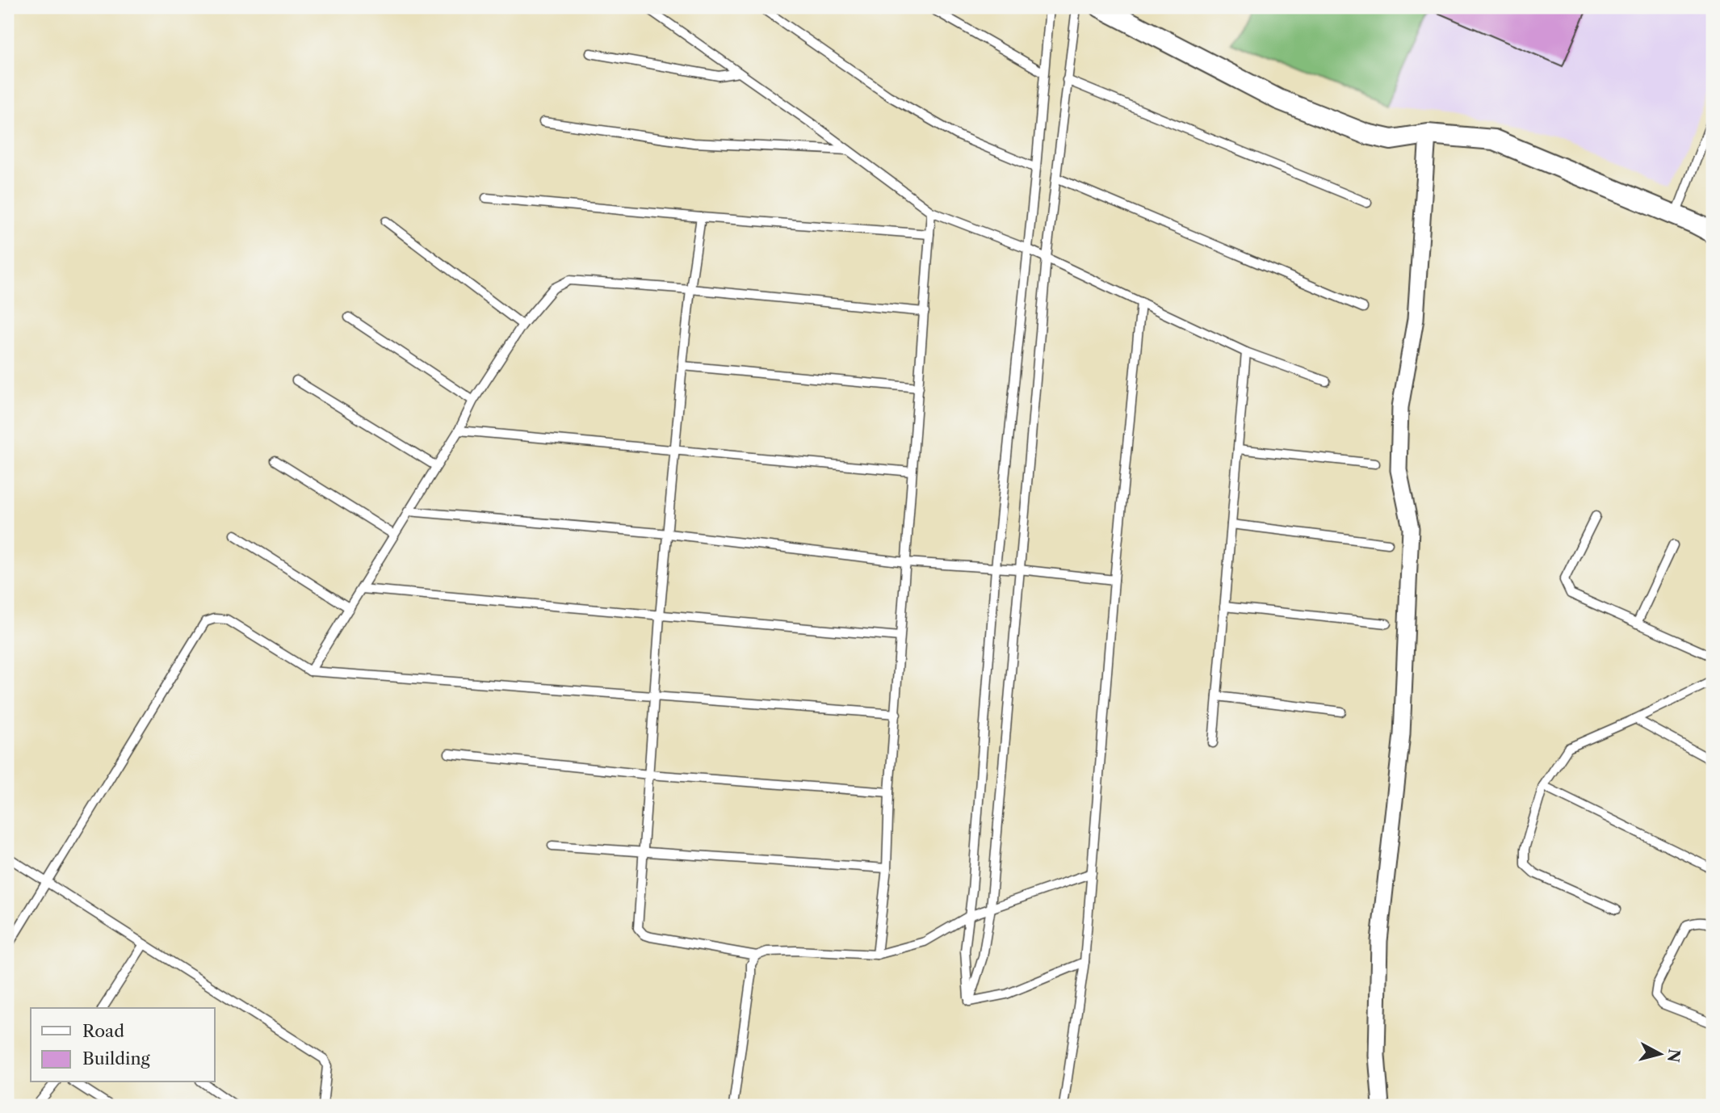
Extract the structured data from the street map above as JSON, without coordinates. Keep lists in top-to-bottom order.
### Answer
{
  "legend": ["Road", "Building"],
  "north": "right"
}
